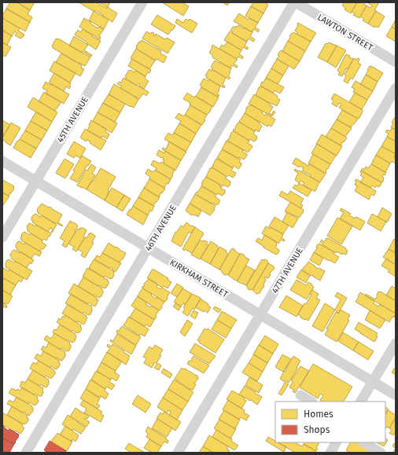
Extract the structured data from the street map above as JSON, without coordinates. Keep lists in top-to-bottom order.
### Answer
{
  "streets": {
    "street": [
      "LAWTON STREET",
      "45TH AVENUE",
      "46TH AVENUE",
      "47TH AVENUE",
      "KIRKHAM STREET"
    ]
  },
  "crossings": [
    ["LAWTON STREET", "46TH AVENUE"],
    ["45TH AVENUE", "KIRKHAM STREET"],
    ["46TH AVENUE", "KIRKHAM STREET"],
    ["47TH AVENUE", "KIRKHAM STREET"]
  ],
  "legend": ["Homes", "Shops"]
}
